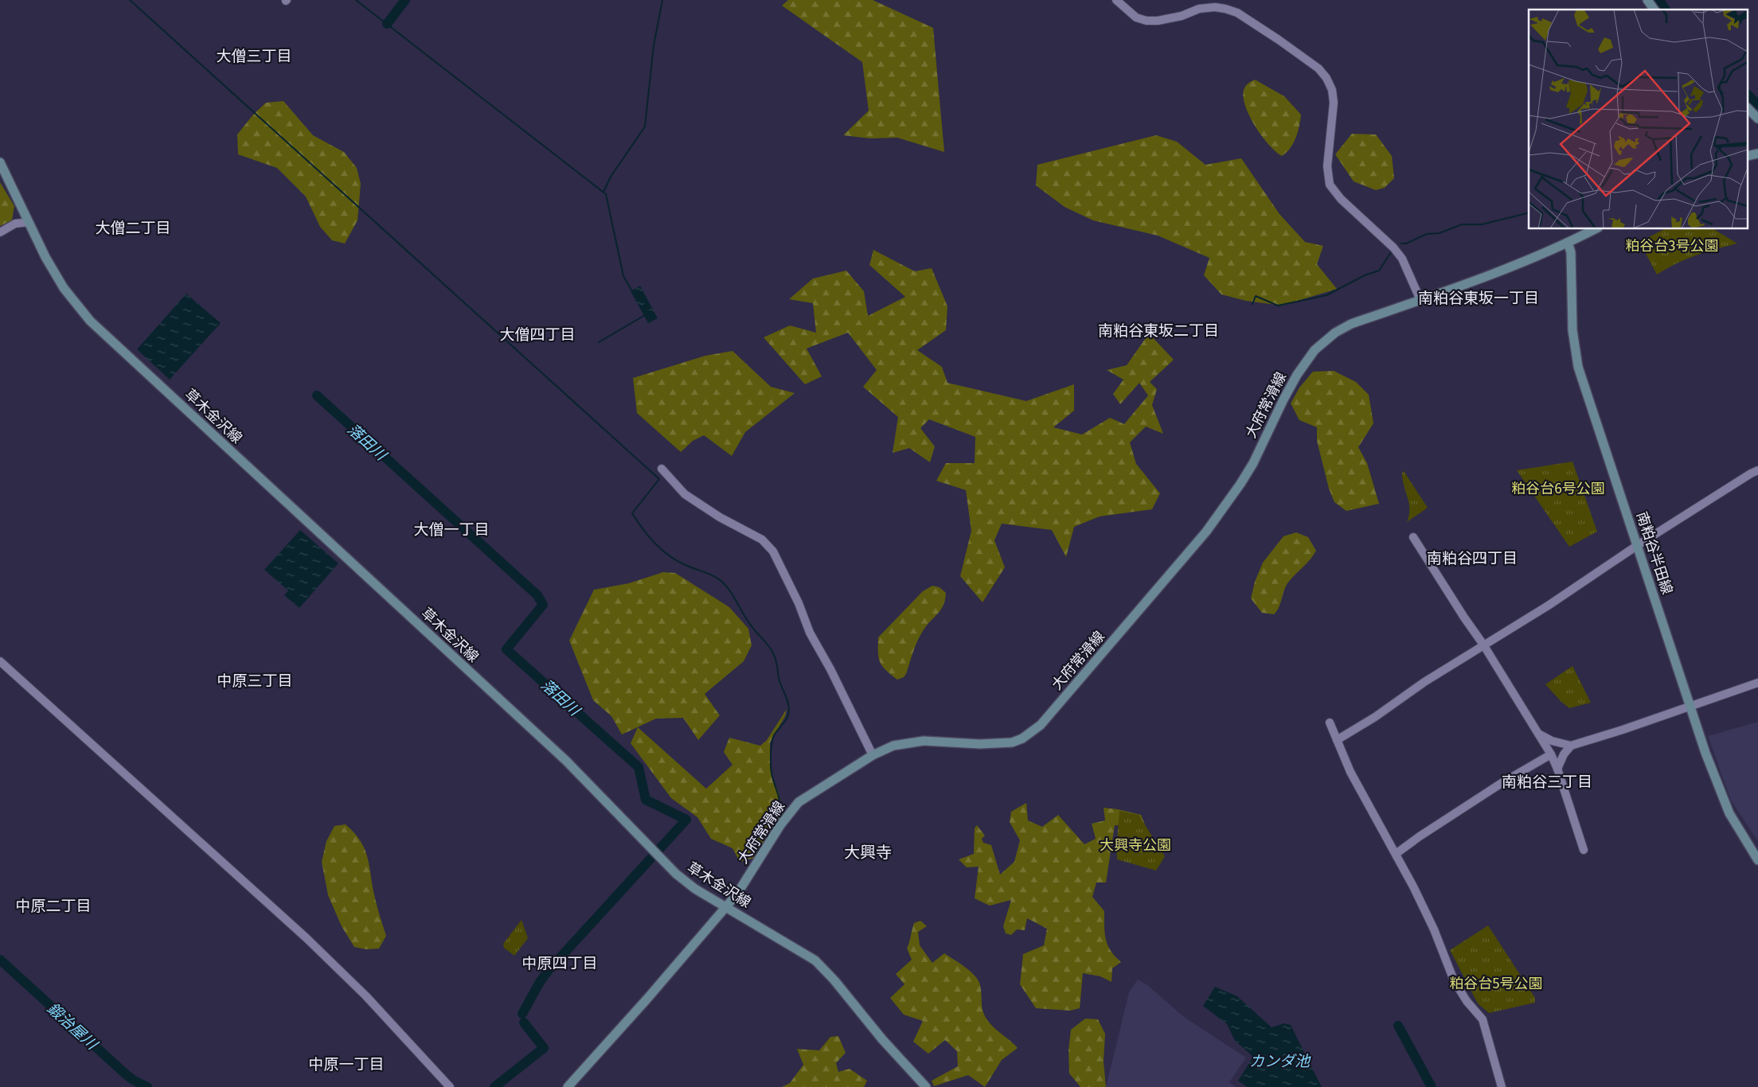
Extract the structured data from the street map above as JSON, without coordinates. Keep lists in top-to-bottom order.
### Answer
{
  "streets": {
    "main road": ["大府常滑線", "草木金沢線", "南粕谷半田線"]
  },
  "crossings": [
    ["大府常滑線", "草木金沢線"],
    ["大府常滑線", "南粕谷半田線"]
  ],
  "districts": [
    "大僧三丁目",
    "大僧二丁目",
    "南粕谷東坂一丁目",
    "南粕谷東坂二丁目",
    "大僧四丁目",
    "大僧一丁目",
    "南粕谷四丁目",
    "中原三丁目",
    "南粕谷三丁目",
    "大興寺",
    "中原二丁目",
    "中原四丁目",
    "中原一丁目"
  ],
  "water": ["落田川", "鍛治屋川", "カンダ池"],
  "parks": [
    "粕谷台3号公園",
    "粕谷台6号公園",
    "大興寺公園",
    "粕谷台5号公園"
  ]
}
